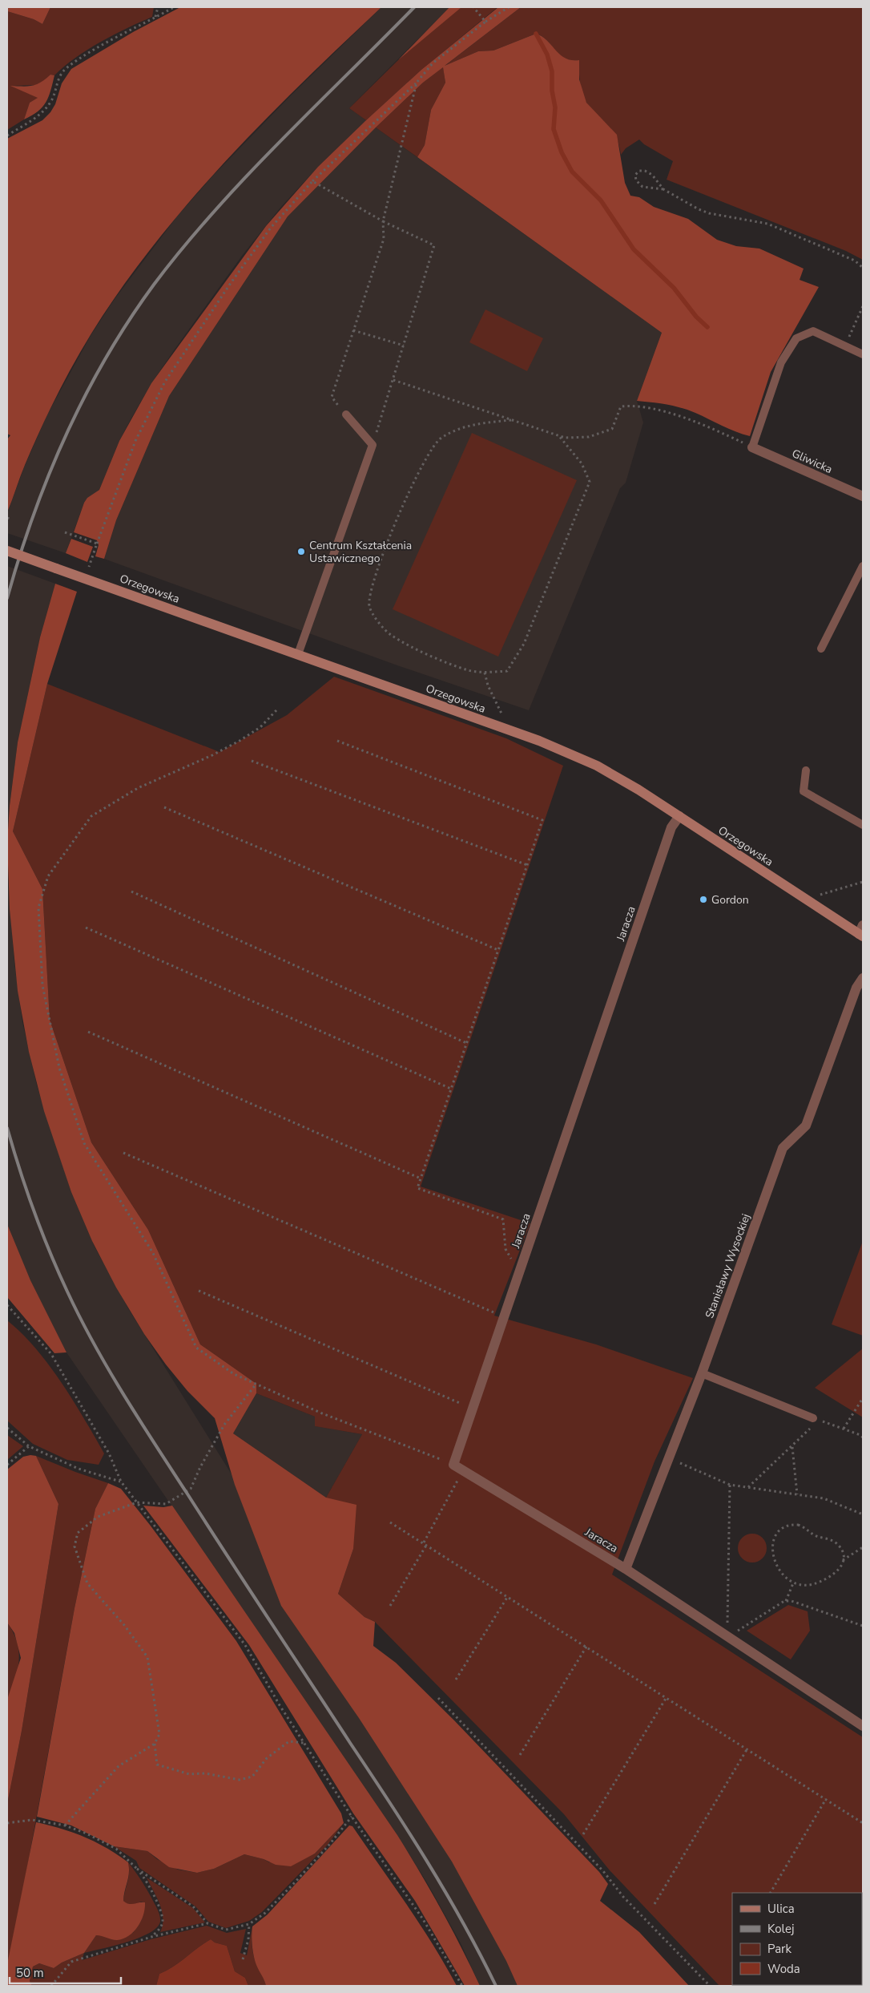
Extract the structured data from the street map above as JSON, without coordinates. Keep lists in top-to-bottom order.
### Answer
{
  "streets": {
    "street": [
      "Gliwicka",
      "Orzegowska",
      "Jaracza",
      "Stanisławy Wysockiej"
    ]
  },
  "crossings": [
    ["Orzegowska", "Jaracza"],
    ["Jaracza", "Stanisławy Wysockiej"]
  ],
  "places": ["Centrum Kształcenia Ustawicznego", "Gordon"],
  "legend": [
    "Ulica",
    "Kolej",
    "Park",
    "Woda"
  ],
  "scale_bar": "50 m"
}
